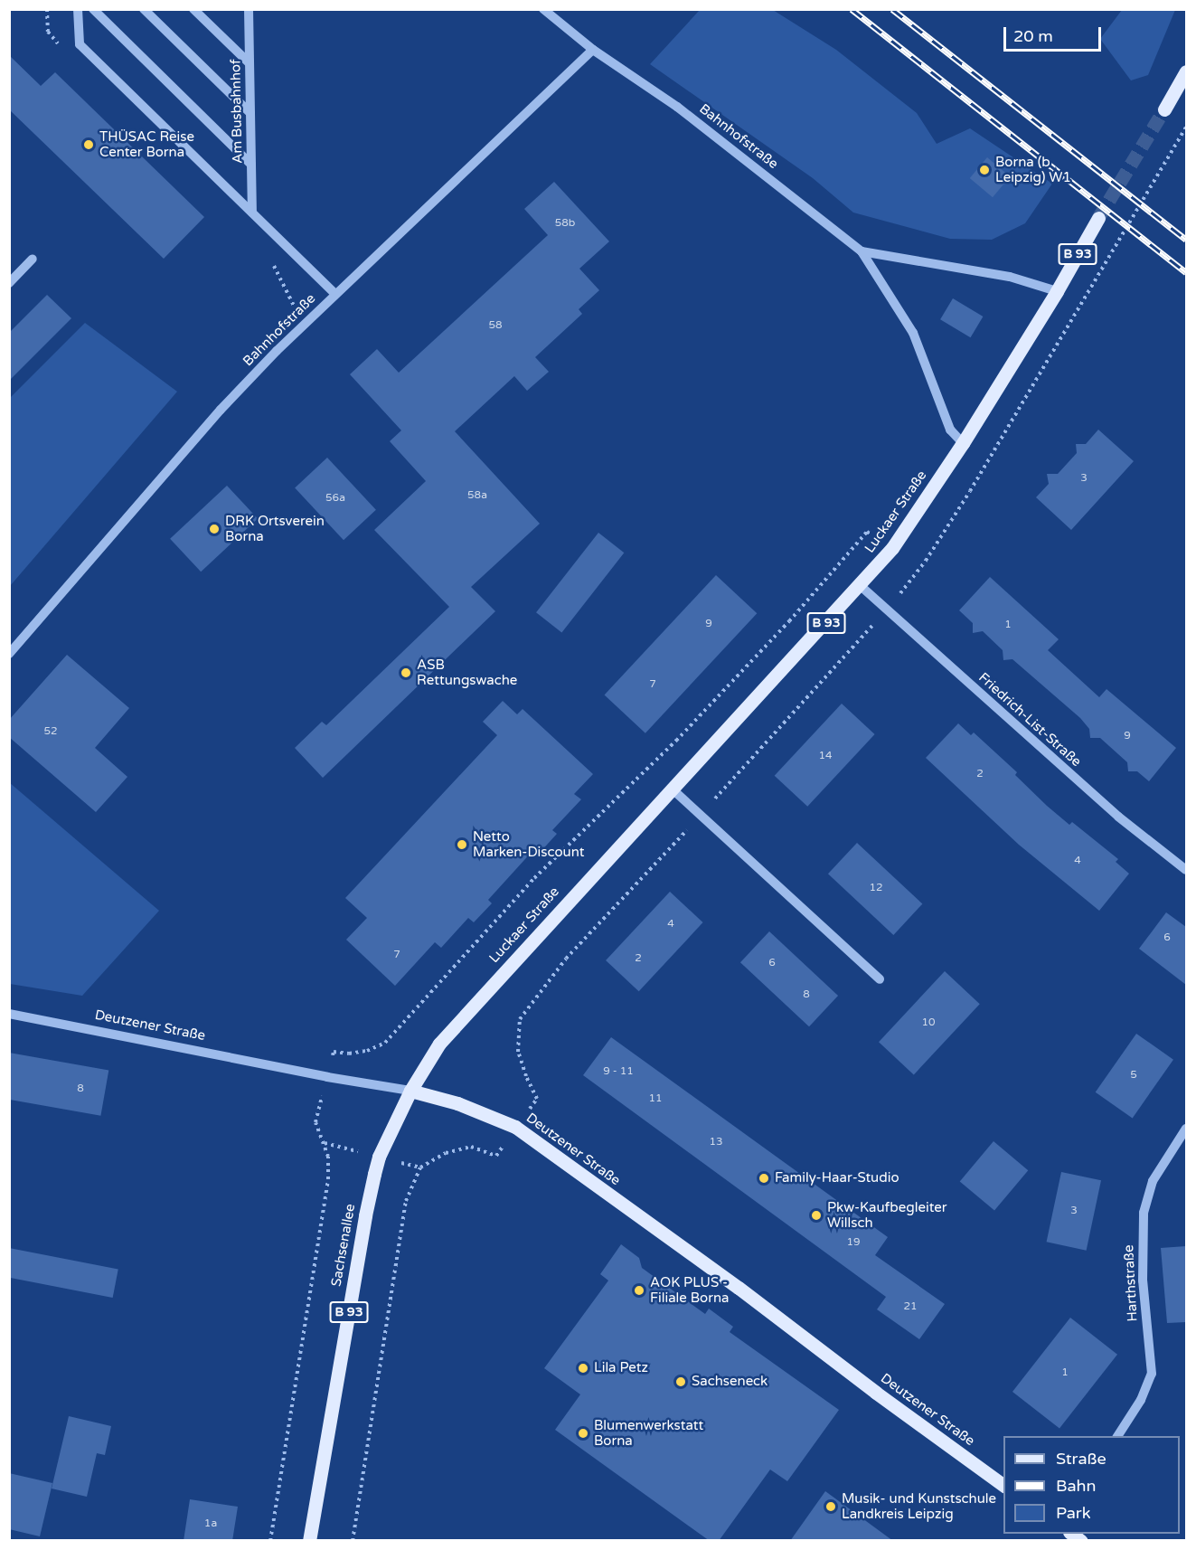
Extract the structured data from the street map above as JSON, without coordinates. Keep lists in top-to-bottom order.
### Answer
{
  "streets": {
    "main road": [
      "B 93",
      "Luckaer Straße",
      "Deutzener Straße",
      "Sachsenallee"
    ],
    "street": [
      "Am Busbahnhof",
      "Bahnhofstraße",
      "Friedrich-List-Straße",
      "Harthstraße"
    ]
  },
  "crossings": [
    ["Am Busbahnhof", "Bahnhofstraße"],
    ["Bahnhofstraße", "Luckaer Straße"],
    ["Luckaer Straße", "Friedrich-List-Straße"],
    ["Luckaer Straße", "Deutzener Straße"],
    ["Luckaer Straße", "Sachsenallee"],
    ["Deutzener Straße", "Sachsenallee"]
  ],
  "places": [
    "THÜSAC Reise Center Borna",
    "Borna (b Leipzig) W1",
    "DRK Ortsverein Borna",
    "ASB Rettungswache",
    "Netto Marken-Discount",
    "Family-Haar-Studio",
    "Pkw-Kaufbegleiter Willsch",
    "AOK PLUS - Filiale Borna",
    "Lila Petz",
    "Sachseneck",
    "Blumenwerkstatt Borna",
    "Musik- und Kunstschule Landkreis Leipzig"
  ],
  "house_numbers": [
    "58b",
    "58",
    "3",
    "58a",
    "56a",
    "9",
    "1",
    "7",
    "52",
    "9",
    "14",
    "2",
    "4",
    "12",
    "4",
    "6",
    "7",
    "2",
    "6",
    "8",
    "10",
    "9 - 11",
    "5",
    "8",
    "11",
    "13",
    "3",
    "19",
    "21",
    "1",
    "1a"
  ],
  "legend": ["Straße", "Bahn", "Park"],
  "scale_bar": "20 m"
}
